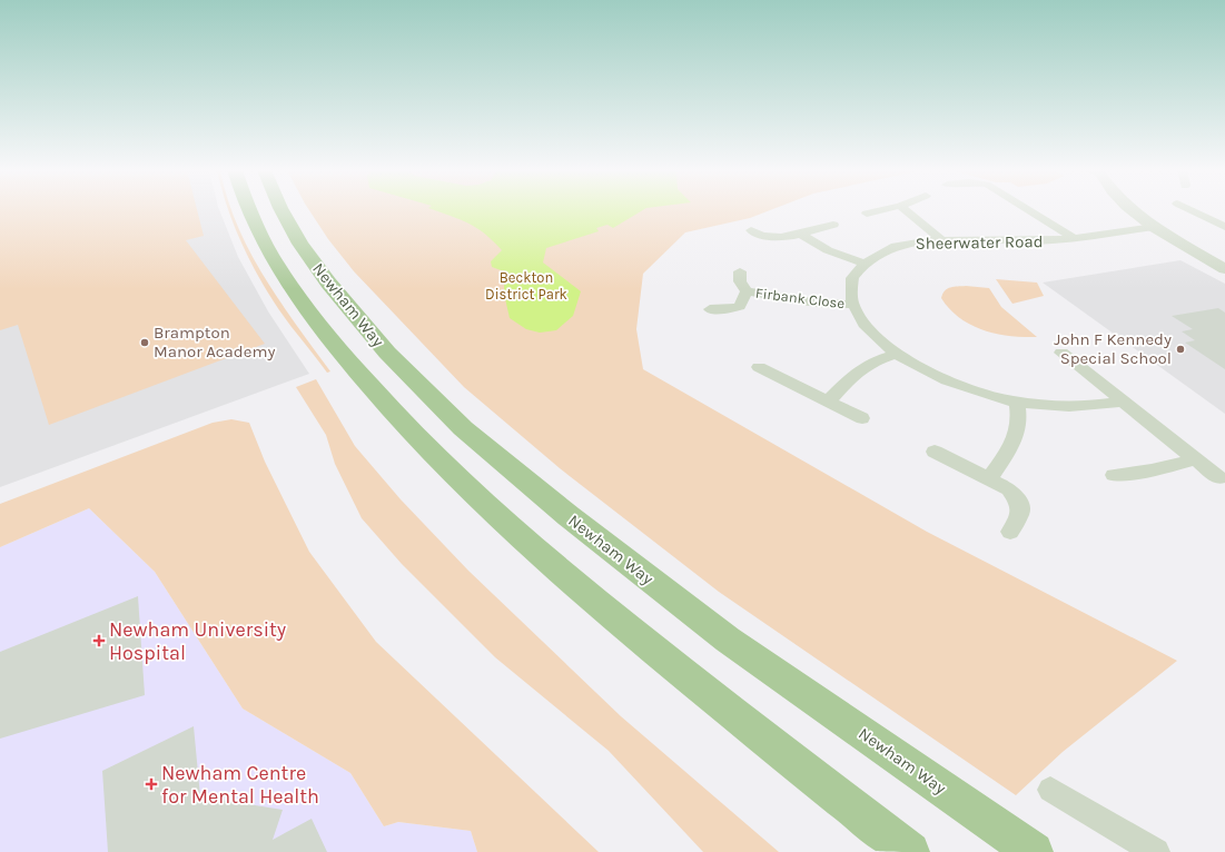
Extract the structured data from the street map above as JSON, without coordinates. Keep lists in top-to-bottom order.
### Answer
{
  "streets": {
    "highway": ["Newham Way"],
    "street": ["Sheerwater Road", "Firbank Close"]
  },
  "crossings": [
    ["Sheerwater Road", "Firbank Close"]
  ],
  "parks": ["Beckton District Park"],
  "places": {
    "other": ["Brampton Manor Academy", "John F Kennedy Special School"],
    "health": ["Newham University Hospital", "Newham Centre for Mental Health"]
  }
}
